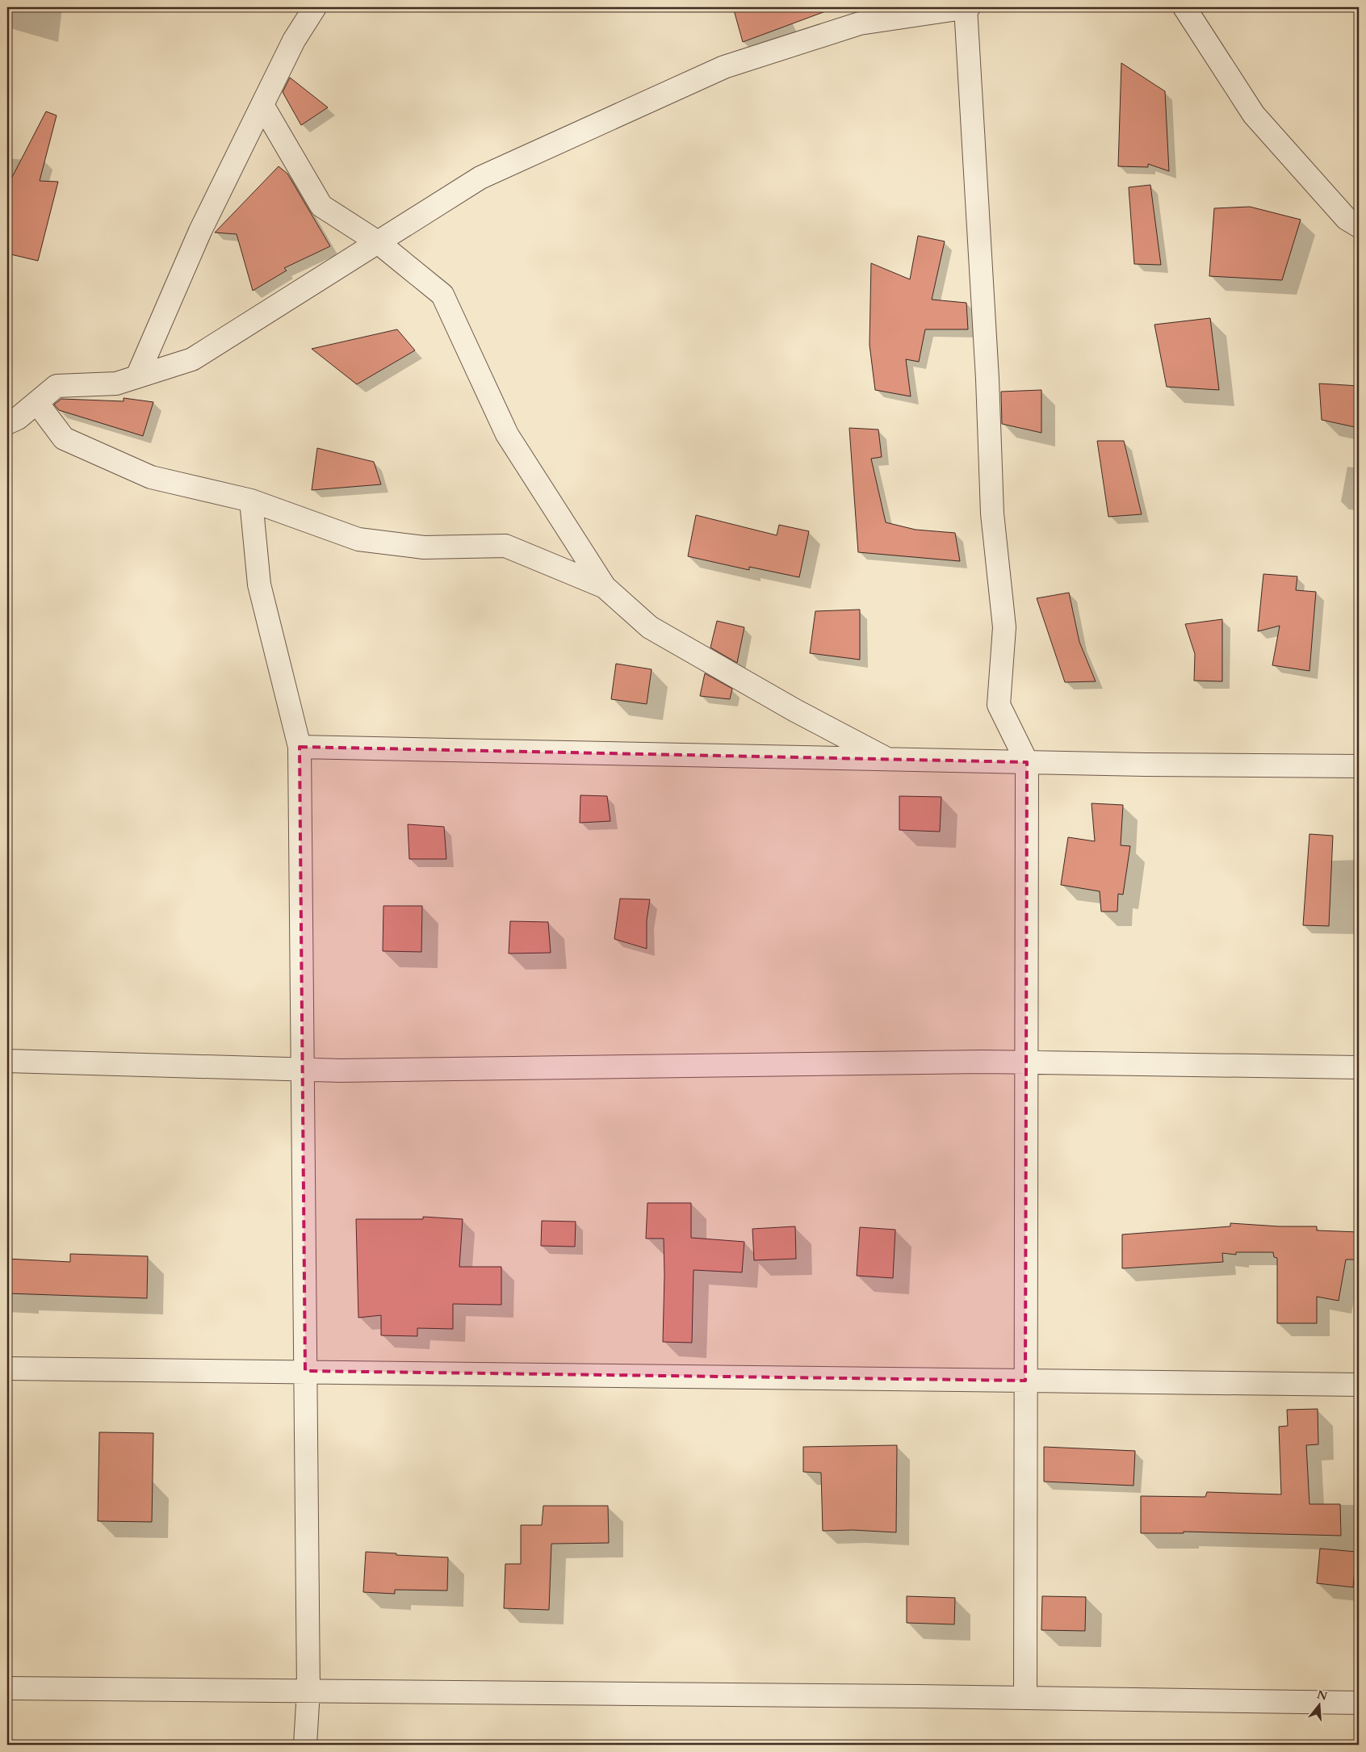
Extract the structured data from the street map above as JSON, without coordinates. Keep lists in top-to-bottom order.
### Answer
{
  "north": "top"
}
